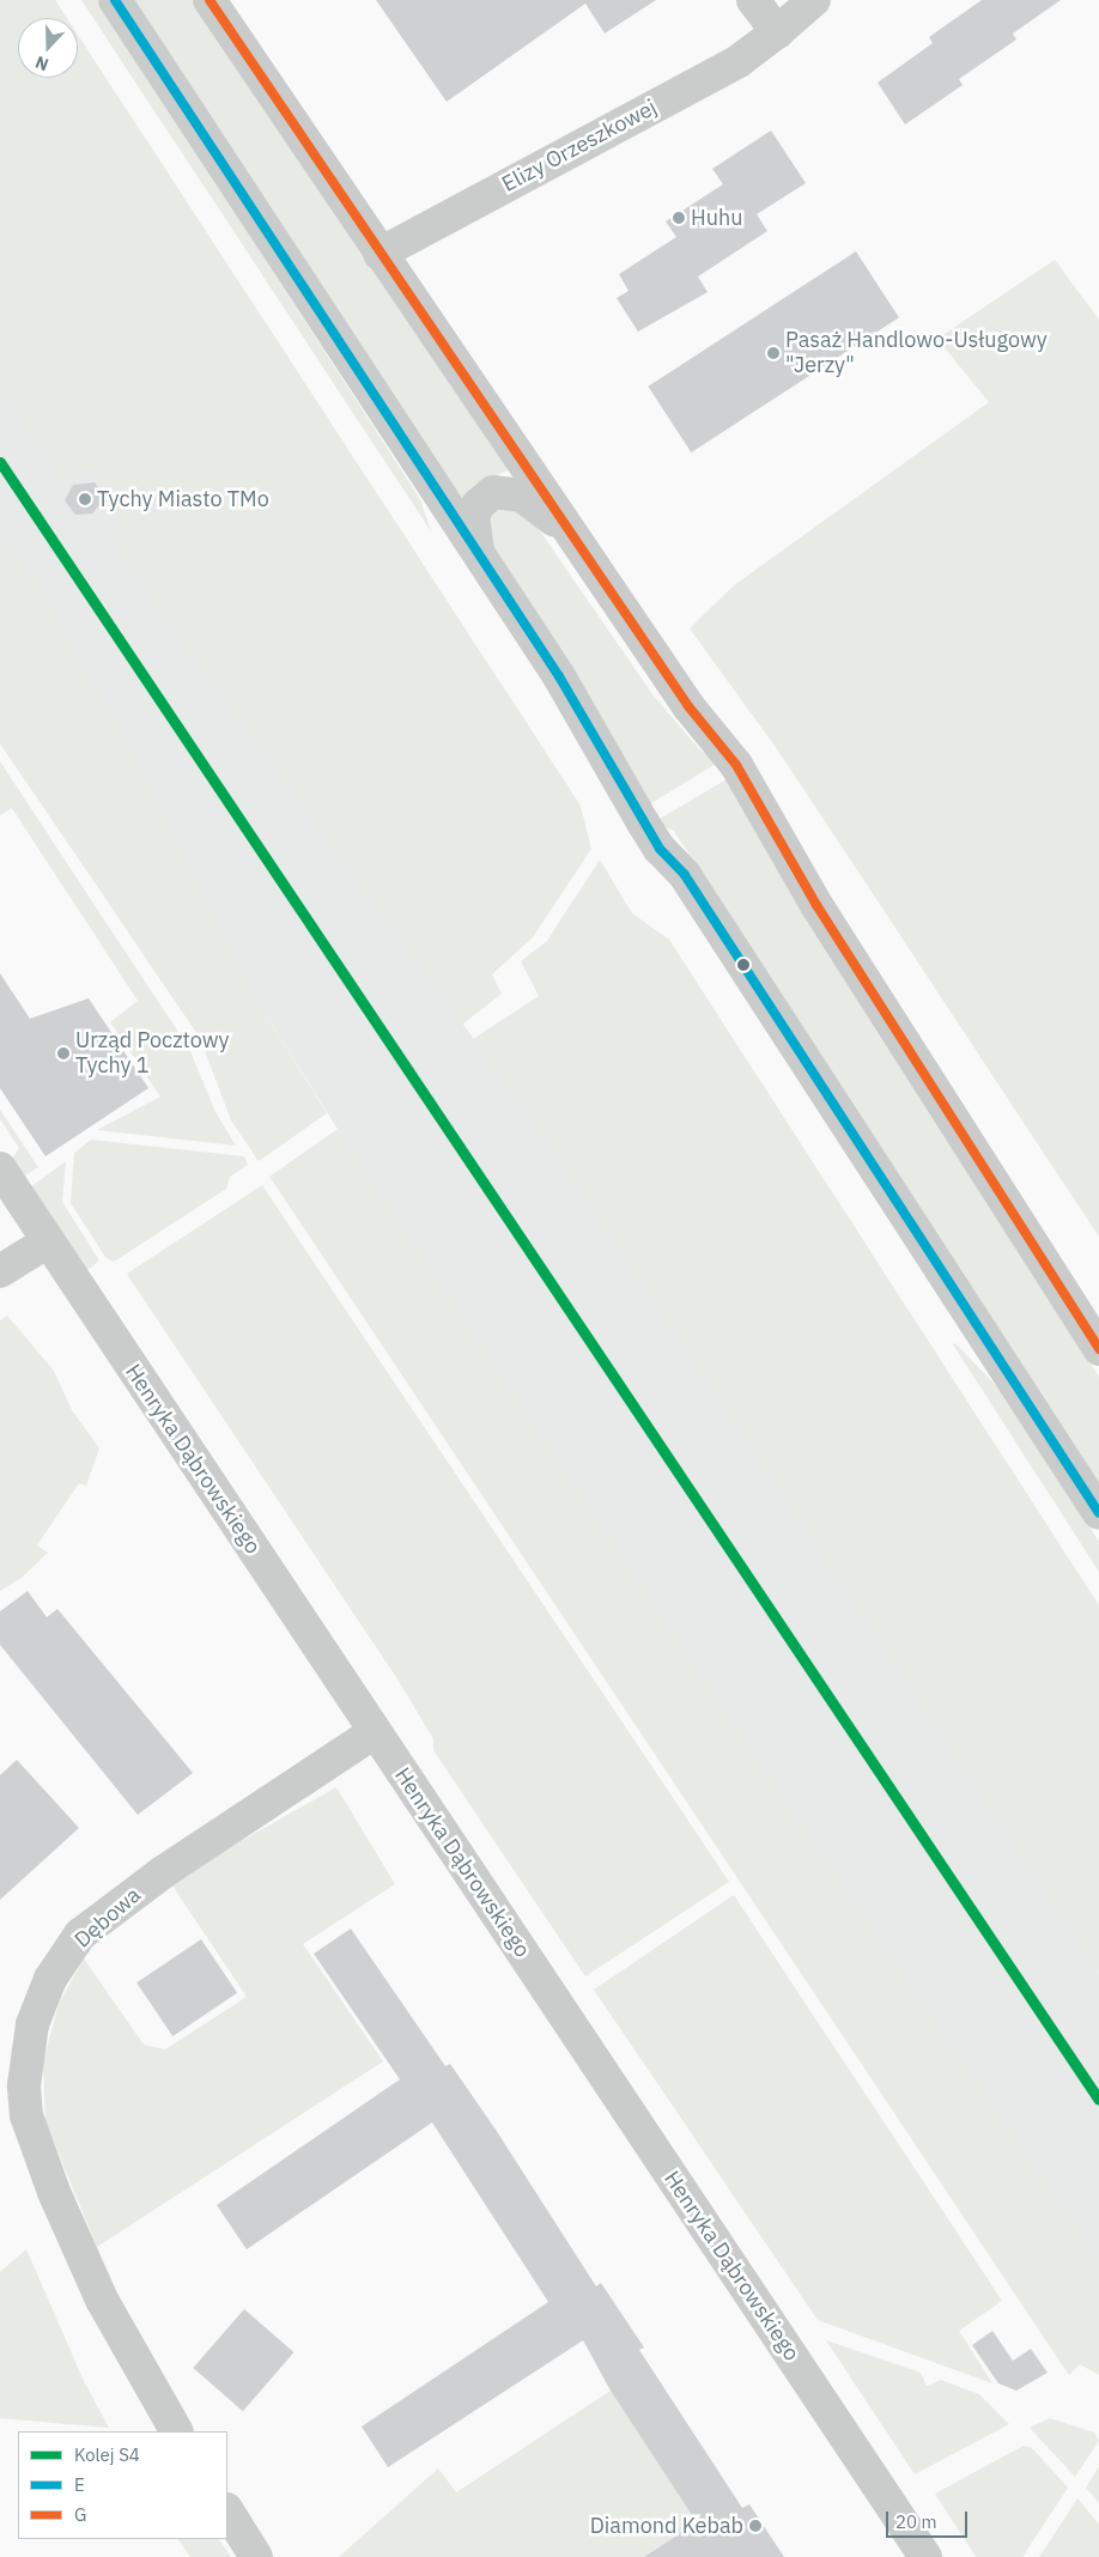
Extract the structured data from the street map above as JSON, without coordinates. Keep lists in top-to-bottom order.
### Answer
{
  "streets": {
    "street": ["Elizy Orzeszkowej", "Henryka Dąbrowskiego", "Dębowa"]
  },
  "crossings": [
    ["Henryka Dąbrowskiego", "Dębowa"]
  ],
  "places": [
    "Huhu",
    "Pasaż Handlowo-Usługowy \"Jerzy\"",
    "Tychy Miasto TMo",
    "Urząd Pocztowy Tychy 1",
    "Diamond Kebab"
  ],
  "lines": ["transit line E", "transit line G", "rail line S4"],
  "legend": ["Kolej S4", "E", "G"],
  "scale_bar": "20 m",
  "north": "bottom"
}
